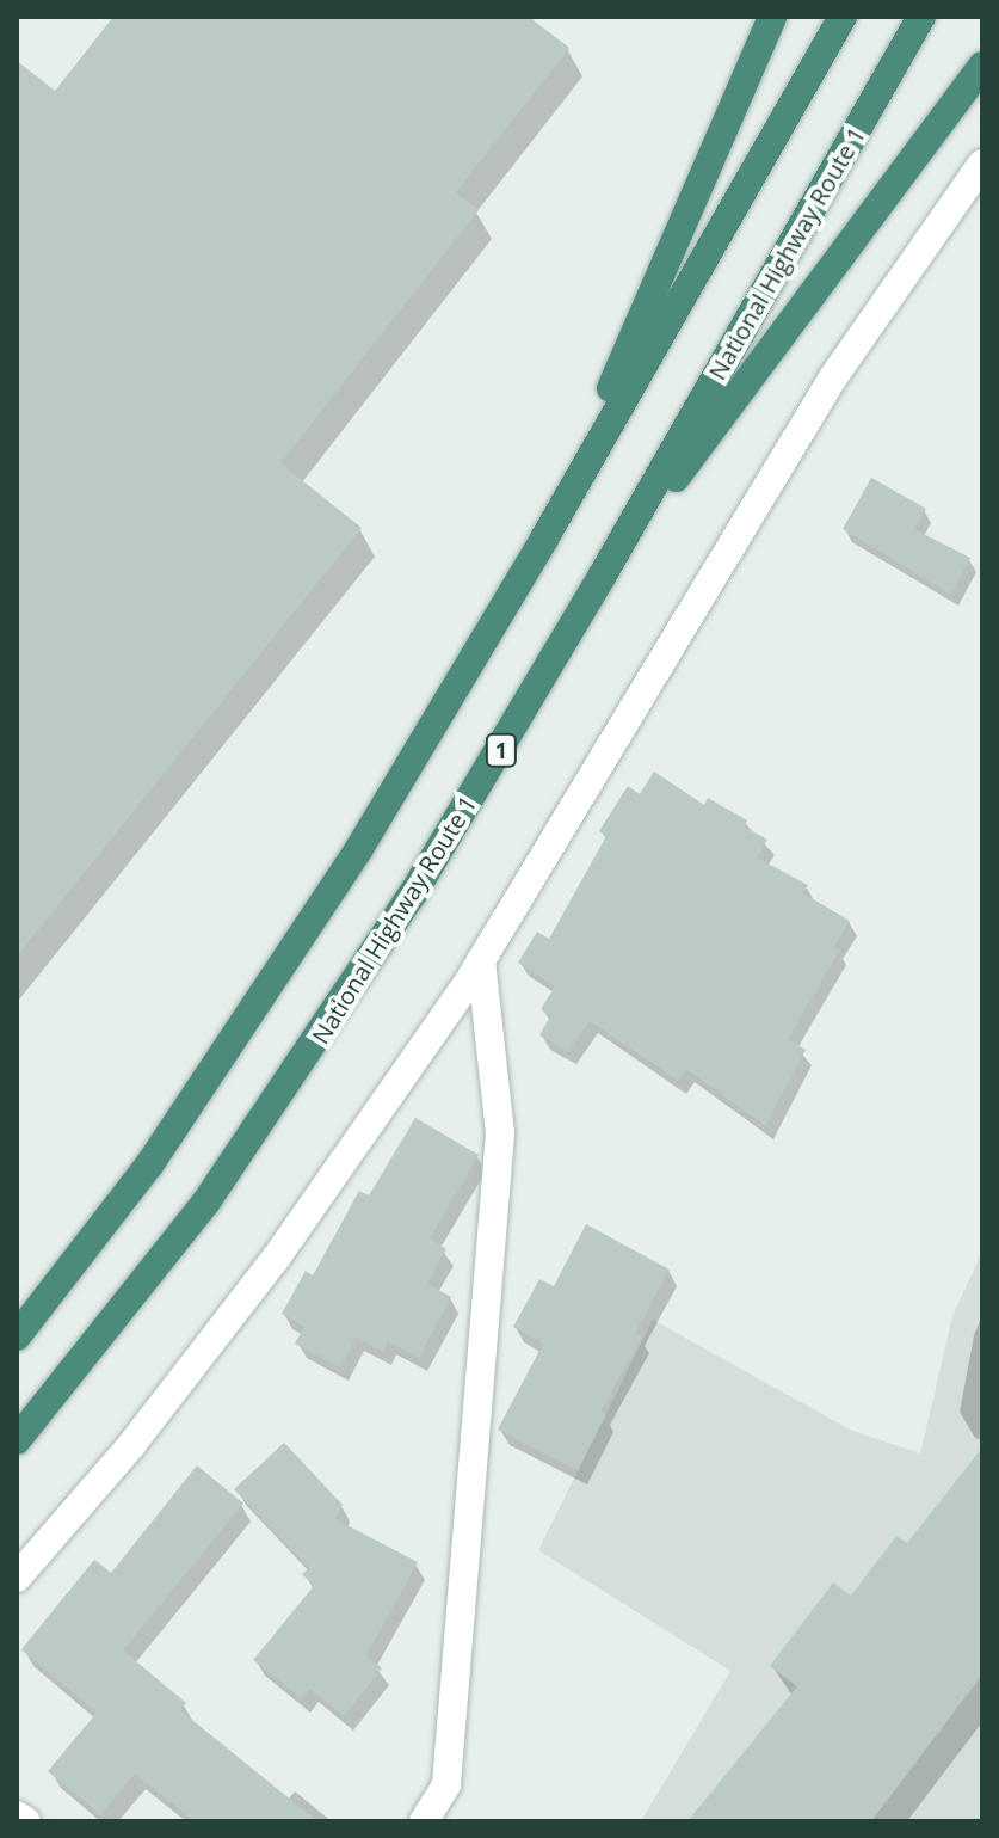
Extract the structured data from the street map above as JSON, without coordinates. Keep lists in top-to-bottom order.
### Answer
{
  "streets": {
    "highway": ["National Highway Route 1", "1"]
  },
  "crossings": [
    ["National Highway Route 1", "1"]
  ]
}
